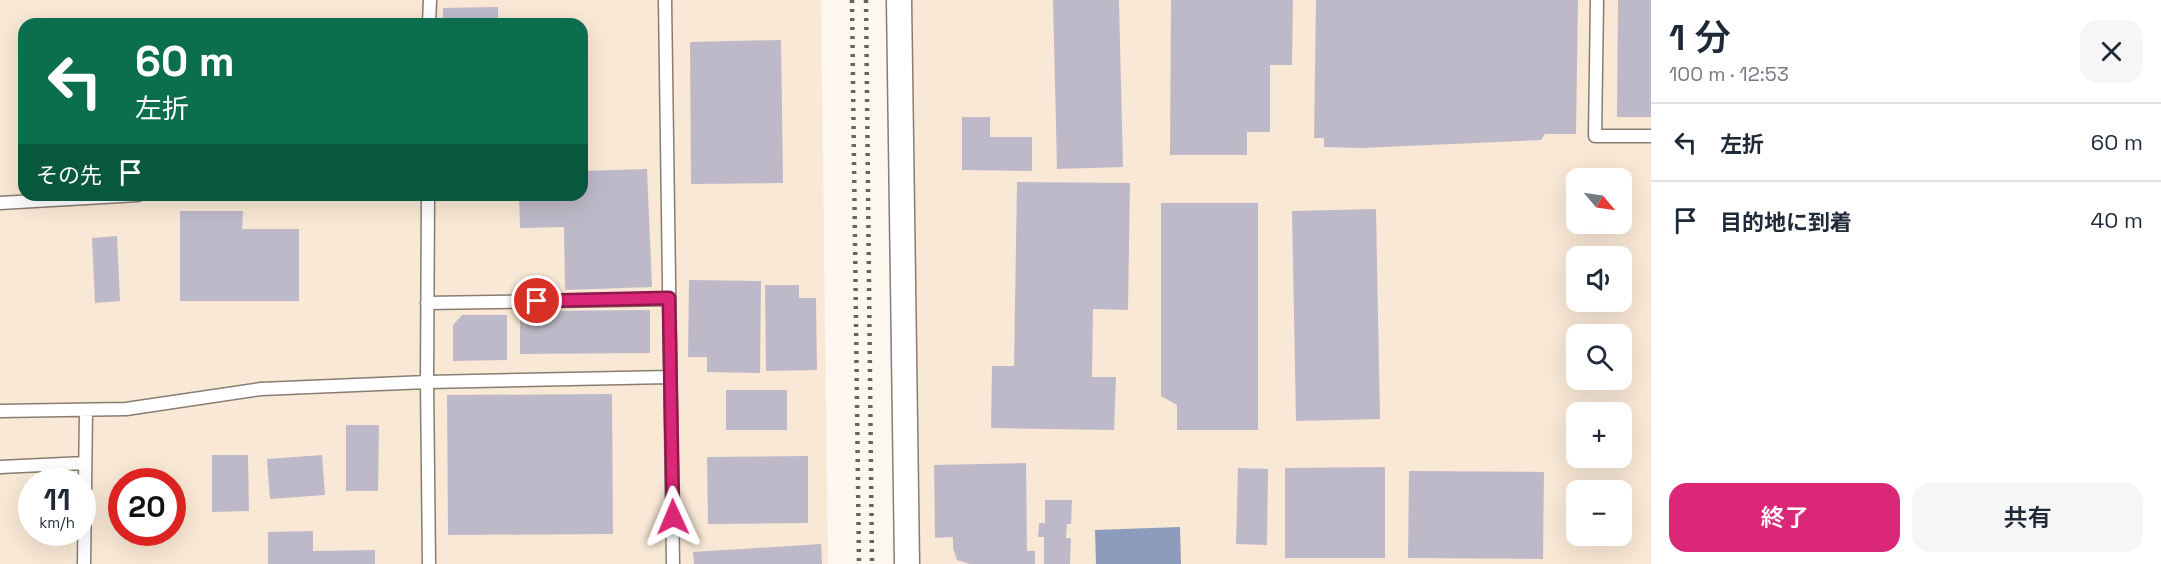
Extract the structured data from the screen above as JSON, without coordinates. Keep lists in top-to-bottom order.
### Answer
{
  "north": "bottom right",
  "page": {
    "heading": ["1 分", "100 m · 12:53"],
    "turn": ["60 m", "左折"],
    "list": [
      {
        "name": "左折",
        "value": "60 m"
      },
      {
        "name": "目的地に到着",
        "value": "40 m"
      }
    ],
    "then": "その先",
    "map_buttons": ["+", "−"],
    "speed": "11 km/h",
    "limit": "20",
    "buttons": ["終了", "共有"]
  }
}
